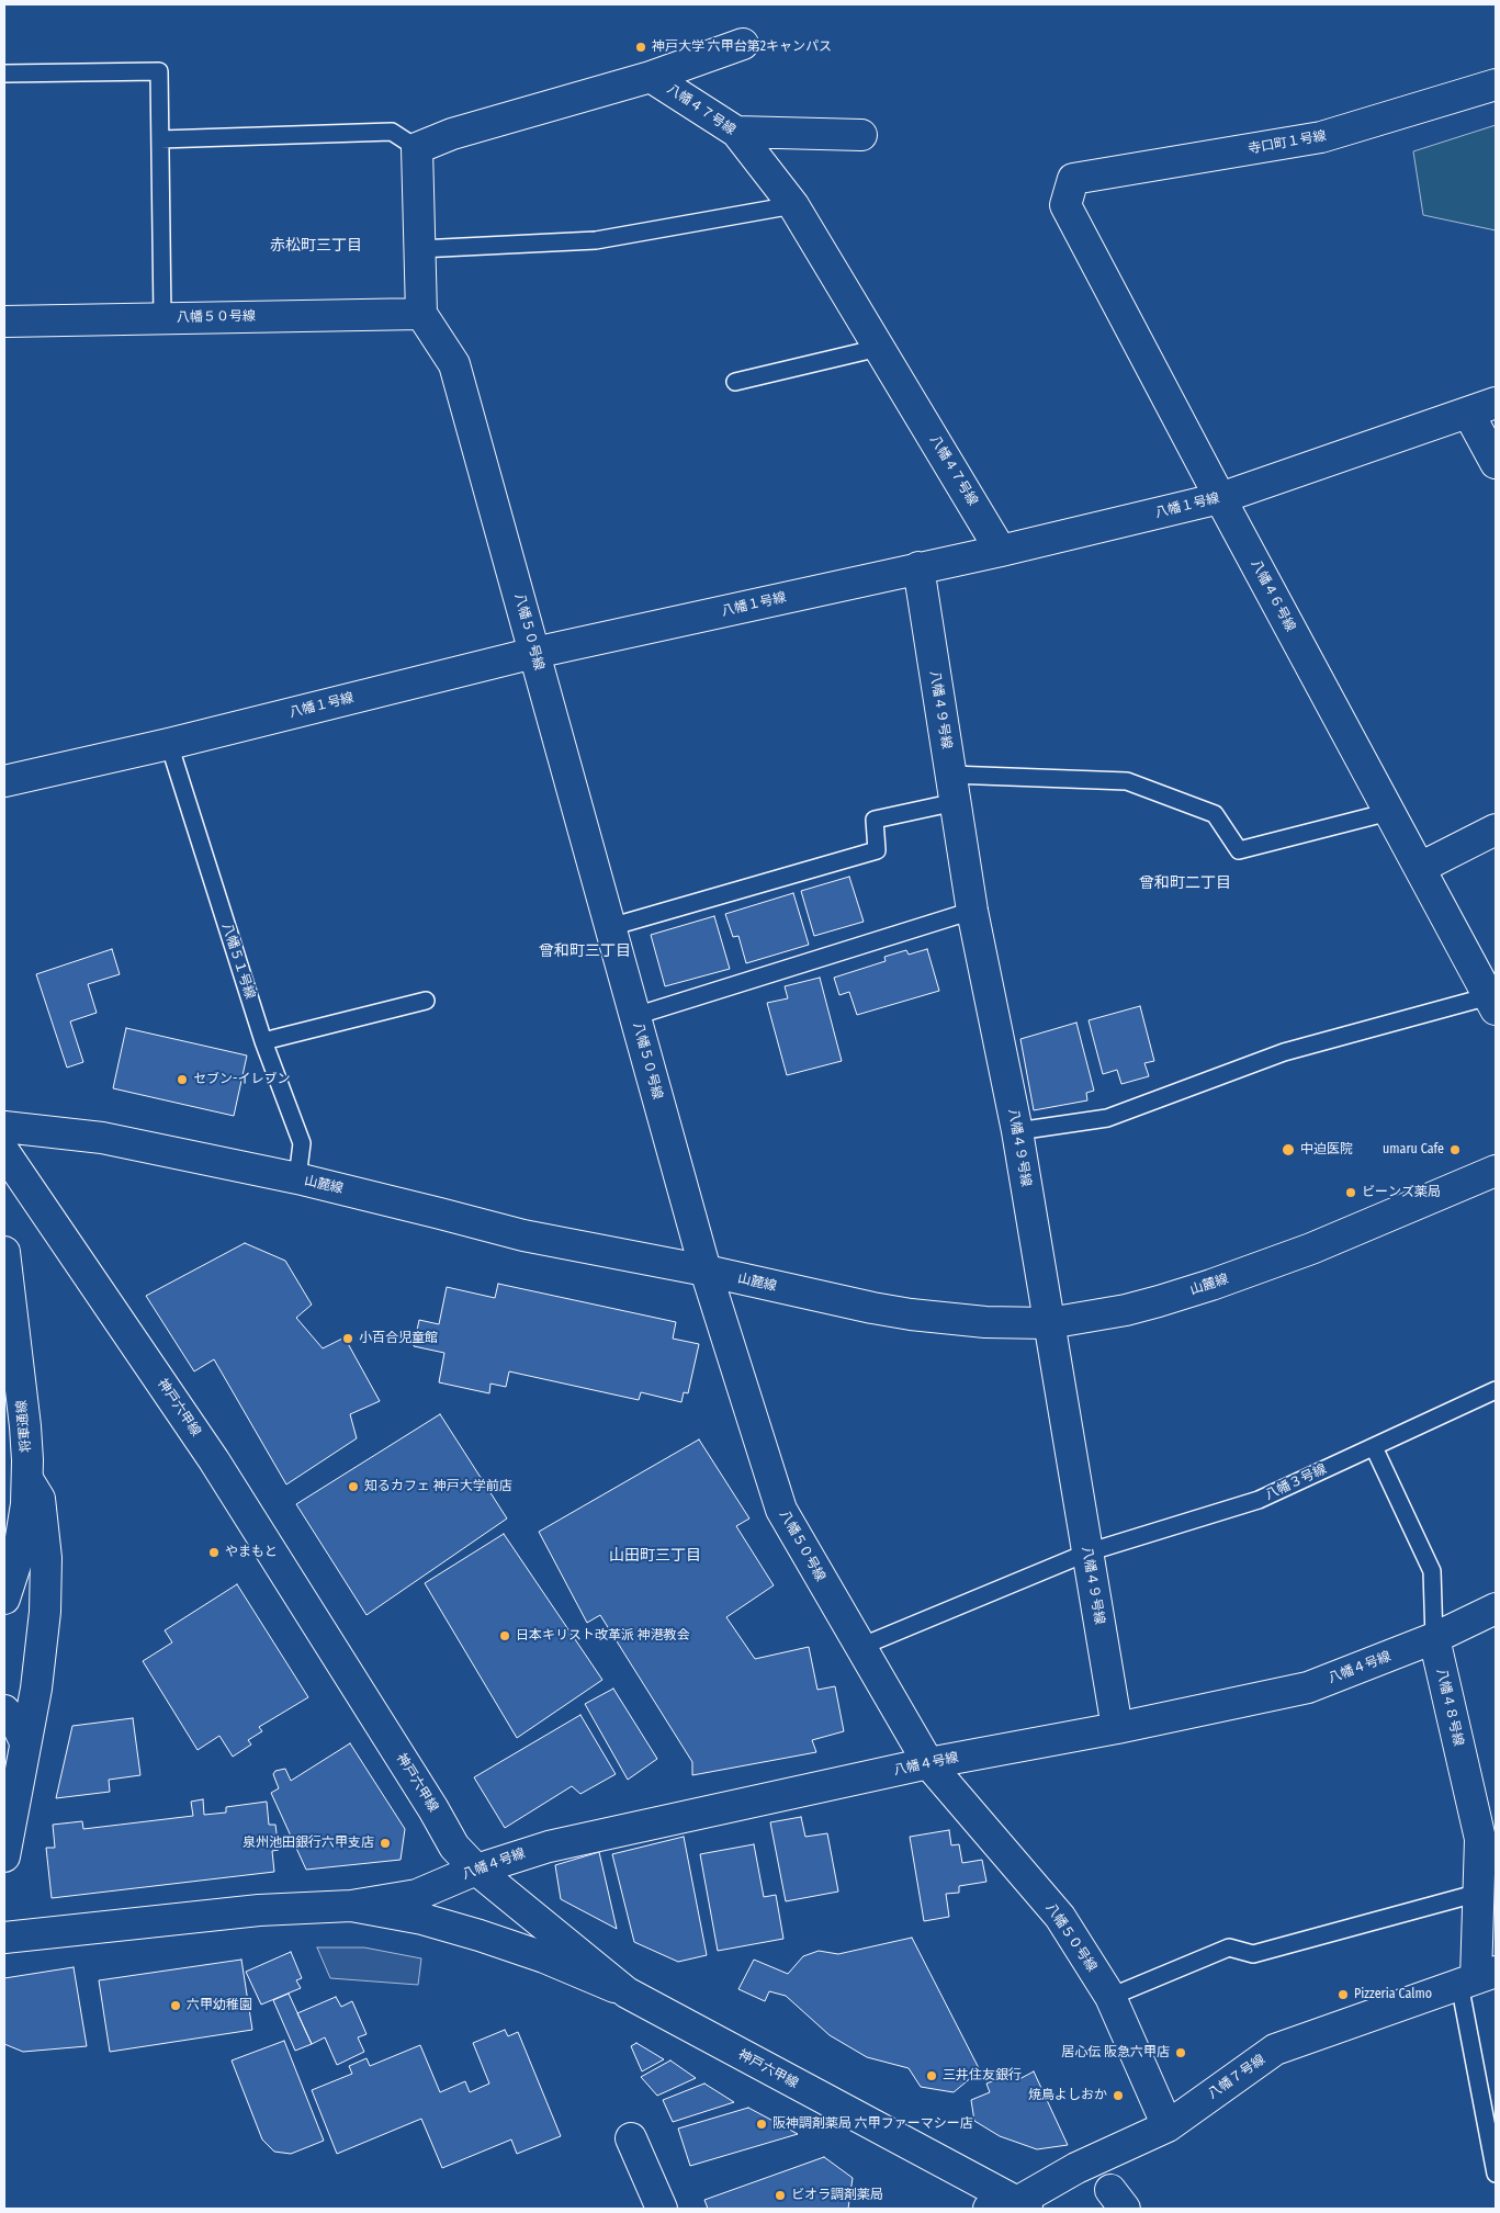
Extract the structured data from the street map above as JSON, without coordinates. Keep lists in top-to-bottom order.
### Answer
{
  "streets": {
    "street": [
      "八幡４７号線",
      "寺口町１号線",
      "八幡５０号線",
      "八幡１号線",
      "八幡４６号線",
      "八幡４９号線",
      "山麓線",
      "神戸六甲線",
      "将軍通線",
      "八幡４号線",
      "八幡４８号線",
      "八幡７号線"
    ],
    "lane": ["八幡５１号線", "八幡３号線"]
  },
  "crossings": [
    ["八幡４７号線", "八幡１号線"],
    ["寺口町１号線", "八幡４６号線"],
    ["八幡５０号線", "八幡１号線"],
    ["八幡５０号線", "山麓線"],
    ["八幡５０号線", "八幡３号線"],
    ["八幡５０号線", "八幡４号線"],
    ["八幡５０号線", "八幡７号線"],
    ["八幡１号線", "八幡４６号線"],
    ["八幡１号線", "八幡４９号線"],
    ["八幡１号線", "八幡５１号線"],
    ["八幡４９号線", "山麓線"],
    ["八幡４９号線", "八幡３号線"],
    ["八幡４９号線", "八幡４号線"],
    ["八幡５１号線", "山麓線"],
    ["神戸六甲線", "八幡４号線"],
    ["神戸六甲線", "八幡７号線"],
    ["八幡３号線", "八幡４８号線"],
    ["八幡４号線", "八幡４８号線"],
    ["八幡４８号線", "八幡７号線"]
  ],
  "districts": [
    "赤松町三丁目",
    "曾和町二丁目",
    "曾和町三丁目",
    "山田町三丁目"
  ],
  "places": [
    "神戸大学 六甲台第2キャンパス",
    "セブン-イレブン",
    "中迫医院",
    "umaru Cafe",
    "ビーンズ薬局",
    "小百合児童館",
    "知るカフェ 神戸大学前店",
    "やまもと",
    "日本キリスト改革派 神港教会",
    "泉州池田銀行六甲支店",
    "Pizzeria Calmo",
    "六甲幼稚園",
    "居心伝 阪急六甲店",
    "三井住友銀行",
    "焼鳥よしおか",
    "阪神調剤薬局 六甲ファーマシー店",
    "ビオラ調剤薬局"
  ]
}
